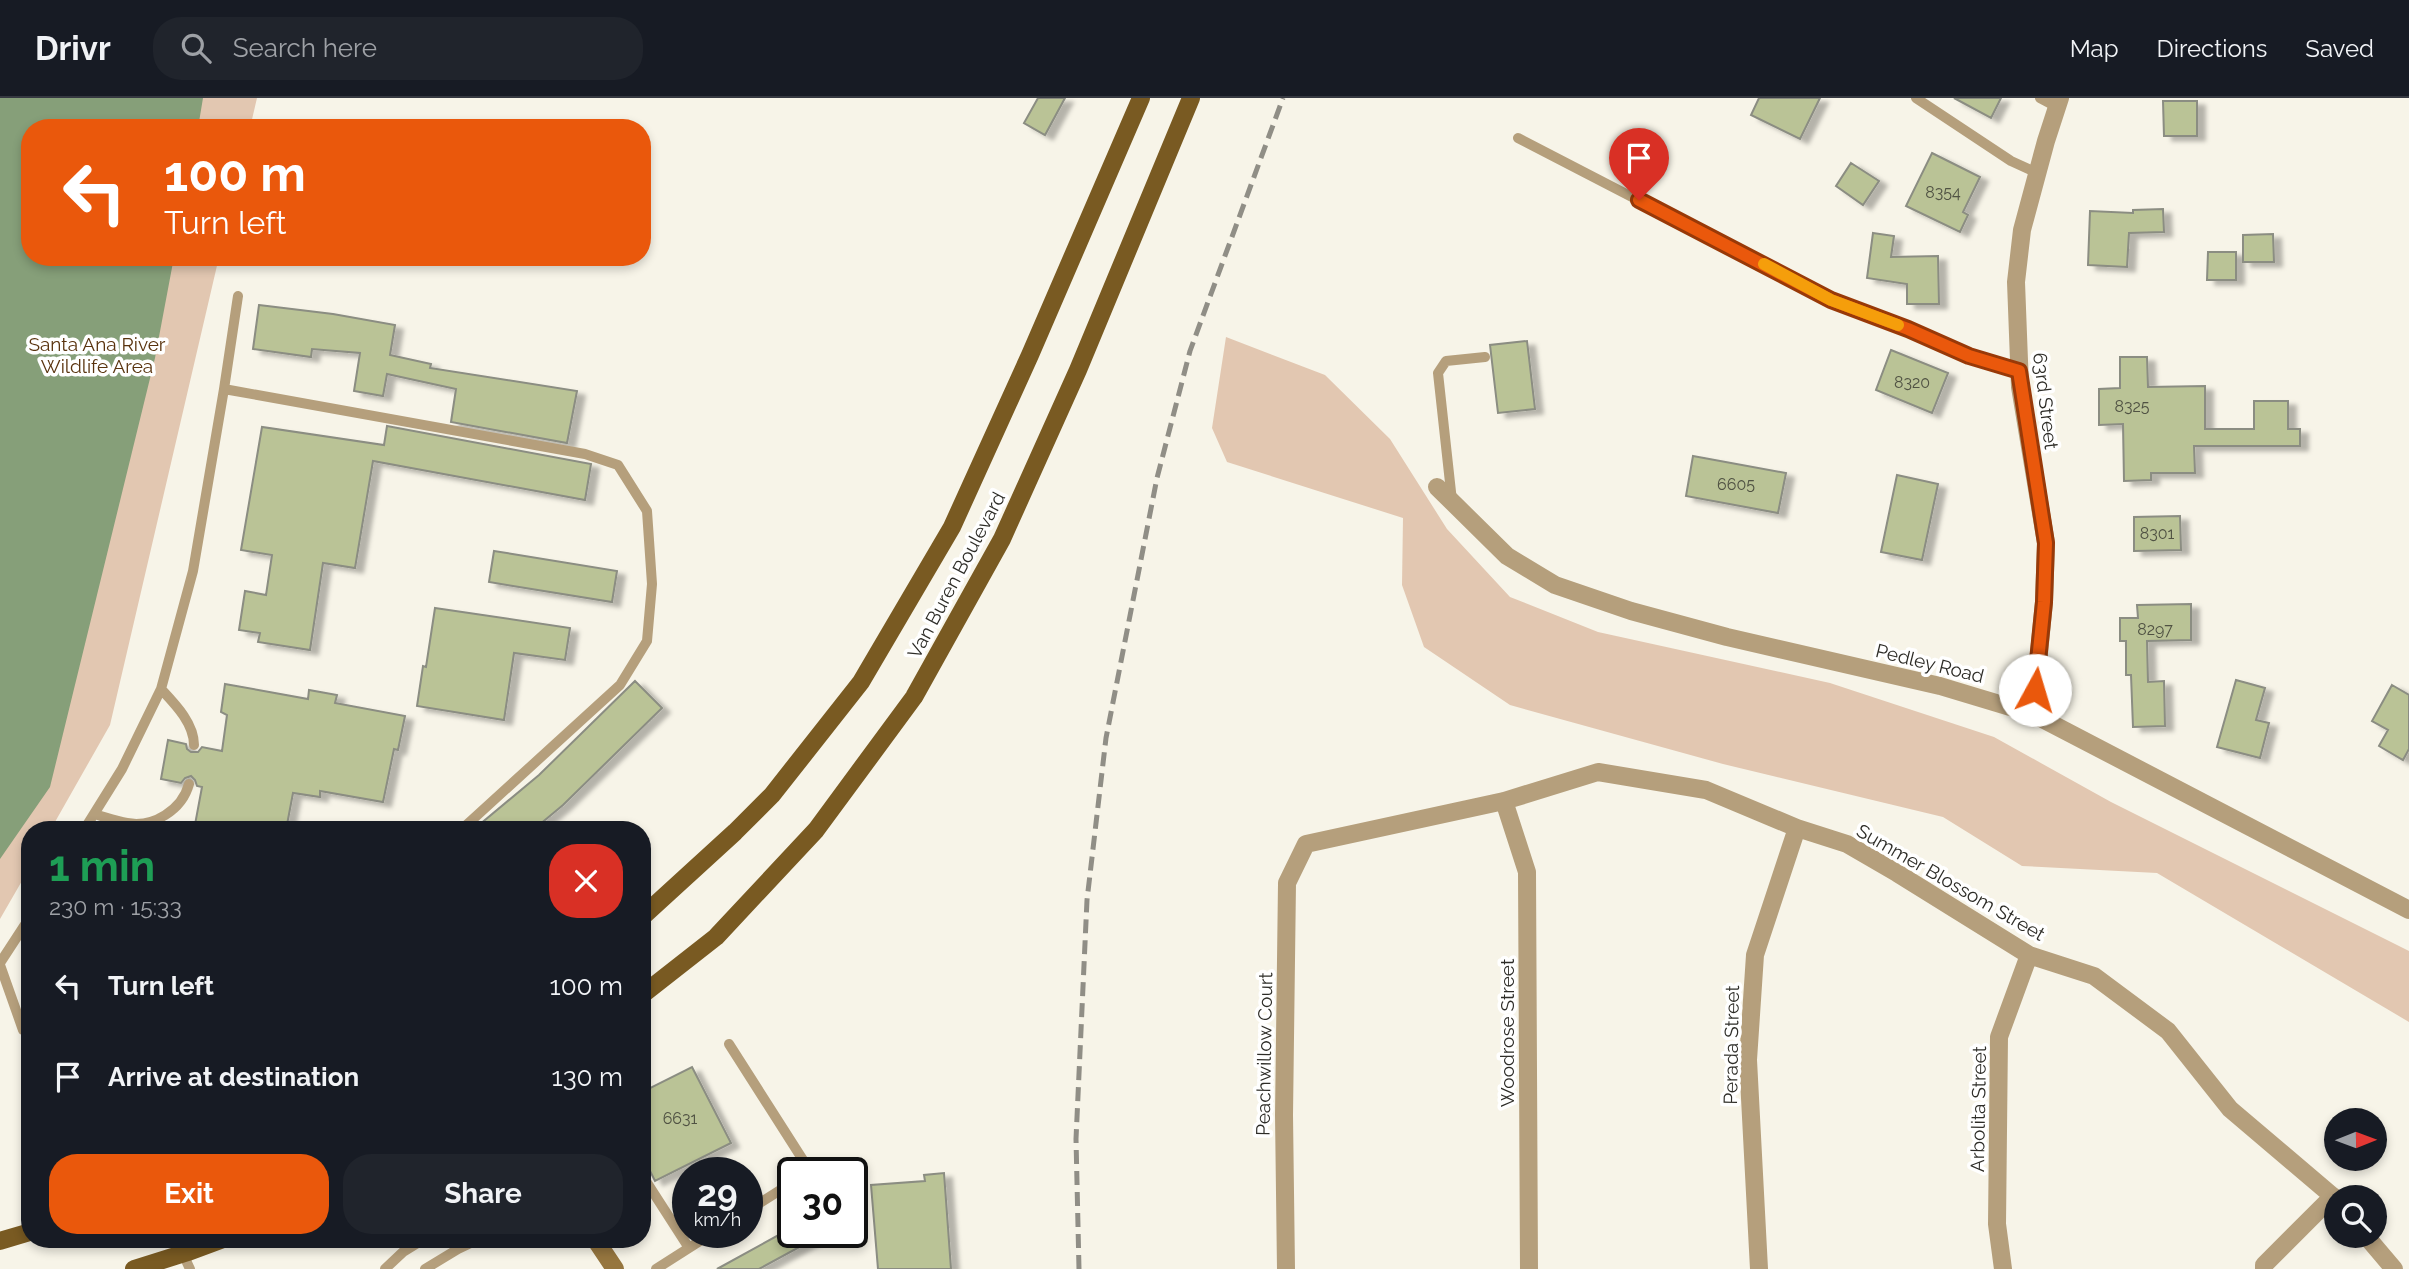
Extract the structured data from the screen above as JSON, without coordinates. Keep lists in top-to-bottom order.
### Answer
{
  "streets": {
    "main road": ["Van Buren Boulevard"],
    "street": [
      "63rd Street",
      "Pedley Road",
      "Summer Blossom Street",
      "Woodrose Street",
      "Perada Street",
      "Peachwillow Court",
      "Arbolita Street"
    ]
  },
  "crossings": [
    ["63rd Street", "Pedley Road"],
    ["Summer Blossom Street", "Woodrose Street"],
    ["Summer Blossom Street", "Perada Street"],
    ["Summer Blossom Street", "Peachwillow Court"],
    ["Summer Blossom Street", "Arbolita Street"]
  ],
  "parks": ["Santa Ana River Wildlife Area"],
  "house_numbers": [
    "8354",
    "8320",
    "8325",
    "6605",
    "8301",
    "8297",
    "6631"
  ],
  "north": "right",
  "page": {
    "header": "Drivr",
    "search": "Search here",
    "nav": ["Map", "Directions", "Saved"],
    "turn": ["100 m", "Turn left"],
    "heading": ["1 min", "230 m · 15:33"],
    "list": [
      {
        "name": "Turn left",
        "value": "100 m"
      },
      {
        "name": "Arrive at destination",
        "value": "130 m"
      }
    ],
    "buttons": ["Exit", "Share"],
    "speed": "29 km/h",
    "limit": "30"
  }
}
